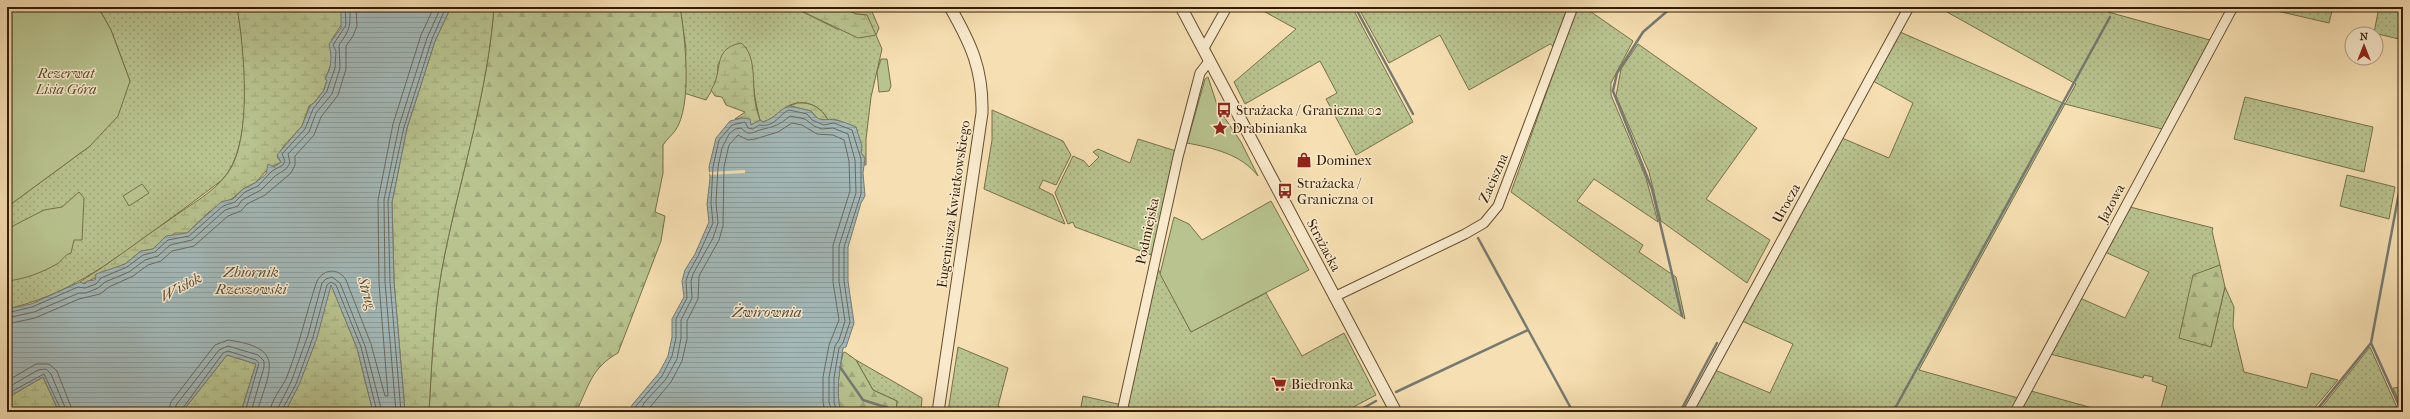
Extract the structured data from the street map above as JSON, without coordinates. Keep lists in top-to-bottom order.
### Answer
{
  "streets": {
    "street": [
      "Zaciszna",
      "Urocza",
      "Jazowa",
      "Eugeniusza Kwiatkowskiego",
      "Podmiejska",
      "Strażacka"
    ]
  },
  "crossings": [
    ["Zaciszna", "Strażacka"],
    ["Podmiejska", "Strażacka"]
  ],
  "water": [
    "Zbiornik Rzeszowski",
    "Wisłok",
    "Strug",
    "Żwirownia"
  ],
  "parks": ["Rezerwat Lisia Góra"],
  "places": {
    "bus stop": ["Strażacka / Graniczna 02", "Strażacka / Graniczna 01"],
    "place": ["Drabinianka"],
    "shop": ["Dominex"],
    "supermarket": ["Biedronka"]
  },
  "north": "top"
}
